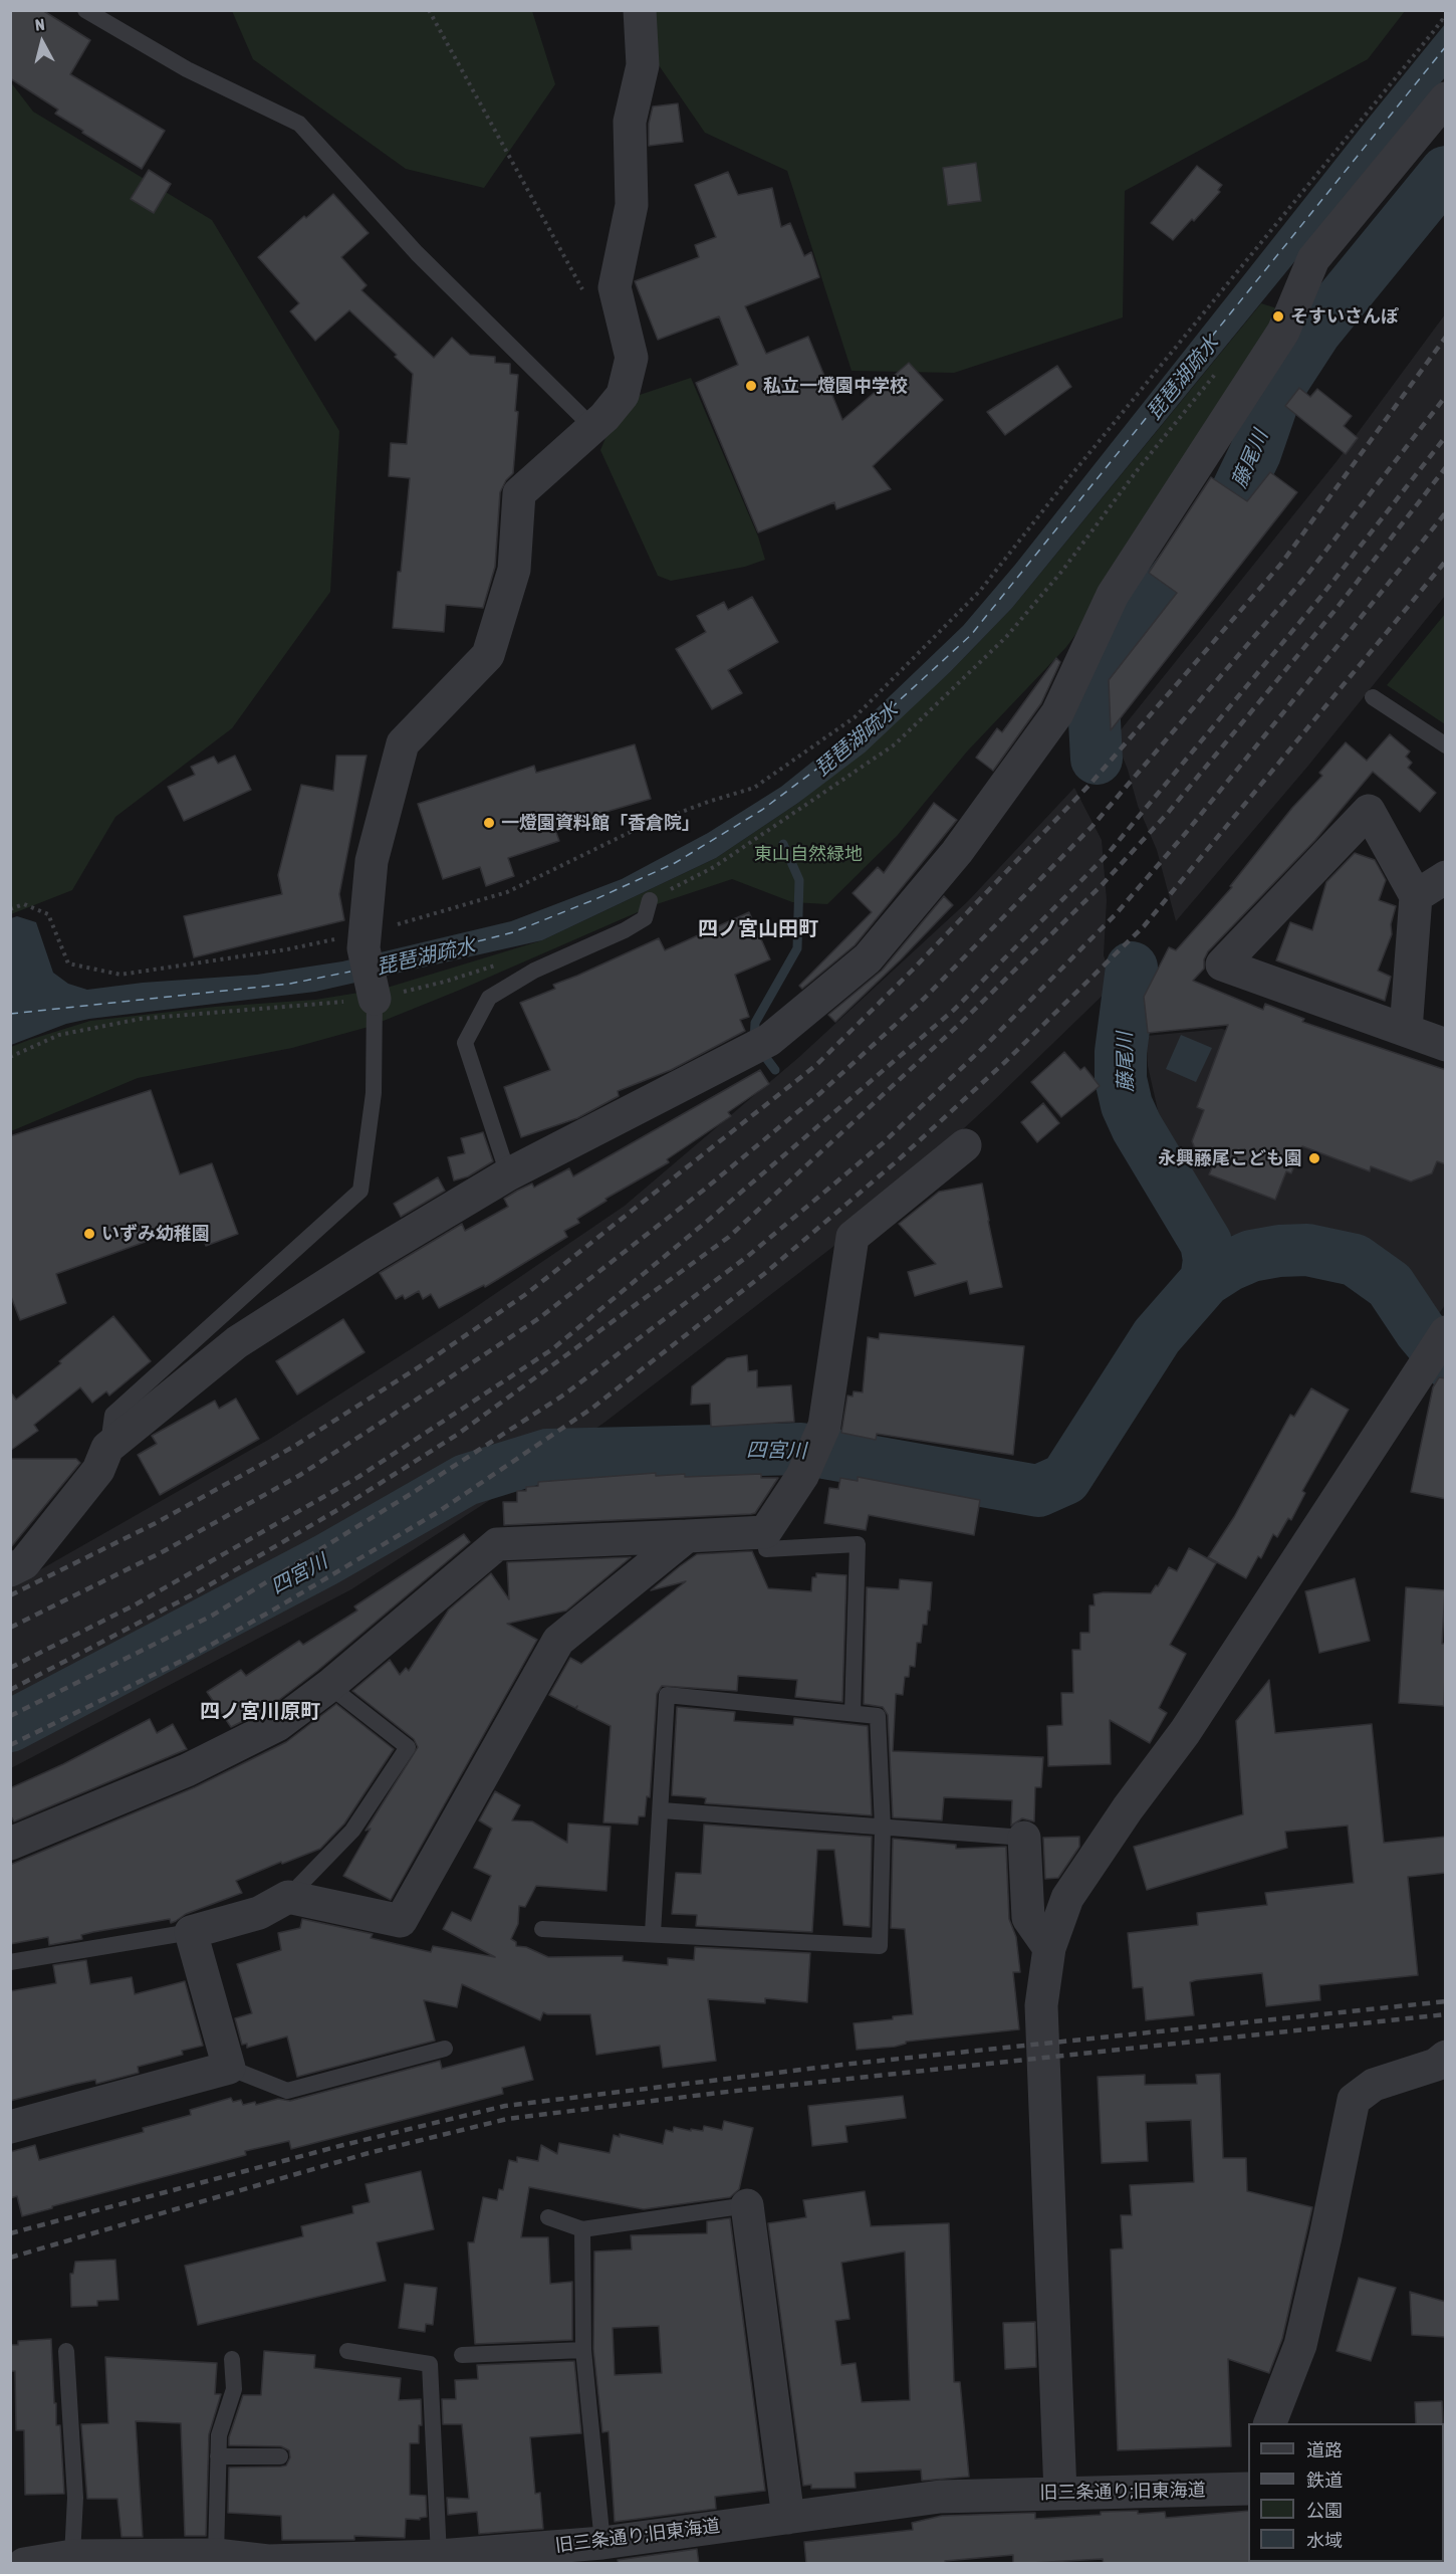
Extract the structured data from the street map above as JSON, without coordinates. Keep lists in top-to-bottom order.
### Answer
{
  "streets": {
    "street": ["旧三条通り;旧東海道"]
  },
  "districts": ["四ノ宮山田町", "四ノ宮川原町"],
  "water": ["琵琶湖疏水", "藤尾川", "四宮川"],
  "parks": ["東山自然緑地"],
  "places": [
    "そすいさんぽ",
    "私立一燈園中学校",
    "一燈園資料館「香倉院」",
    "永興藤尾こども園",
    "いずみ幼稚園"
  ],
  "legend": [
    "道路",
    "鉄道",
    "公園",
    "水域"
  ],
  "north": "top"
}
